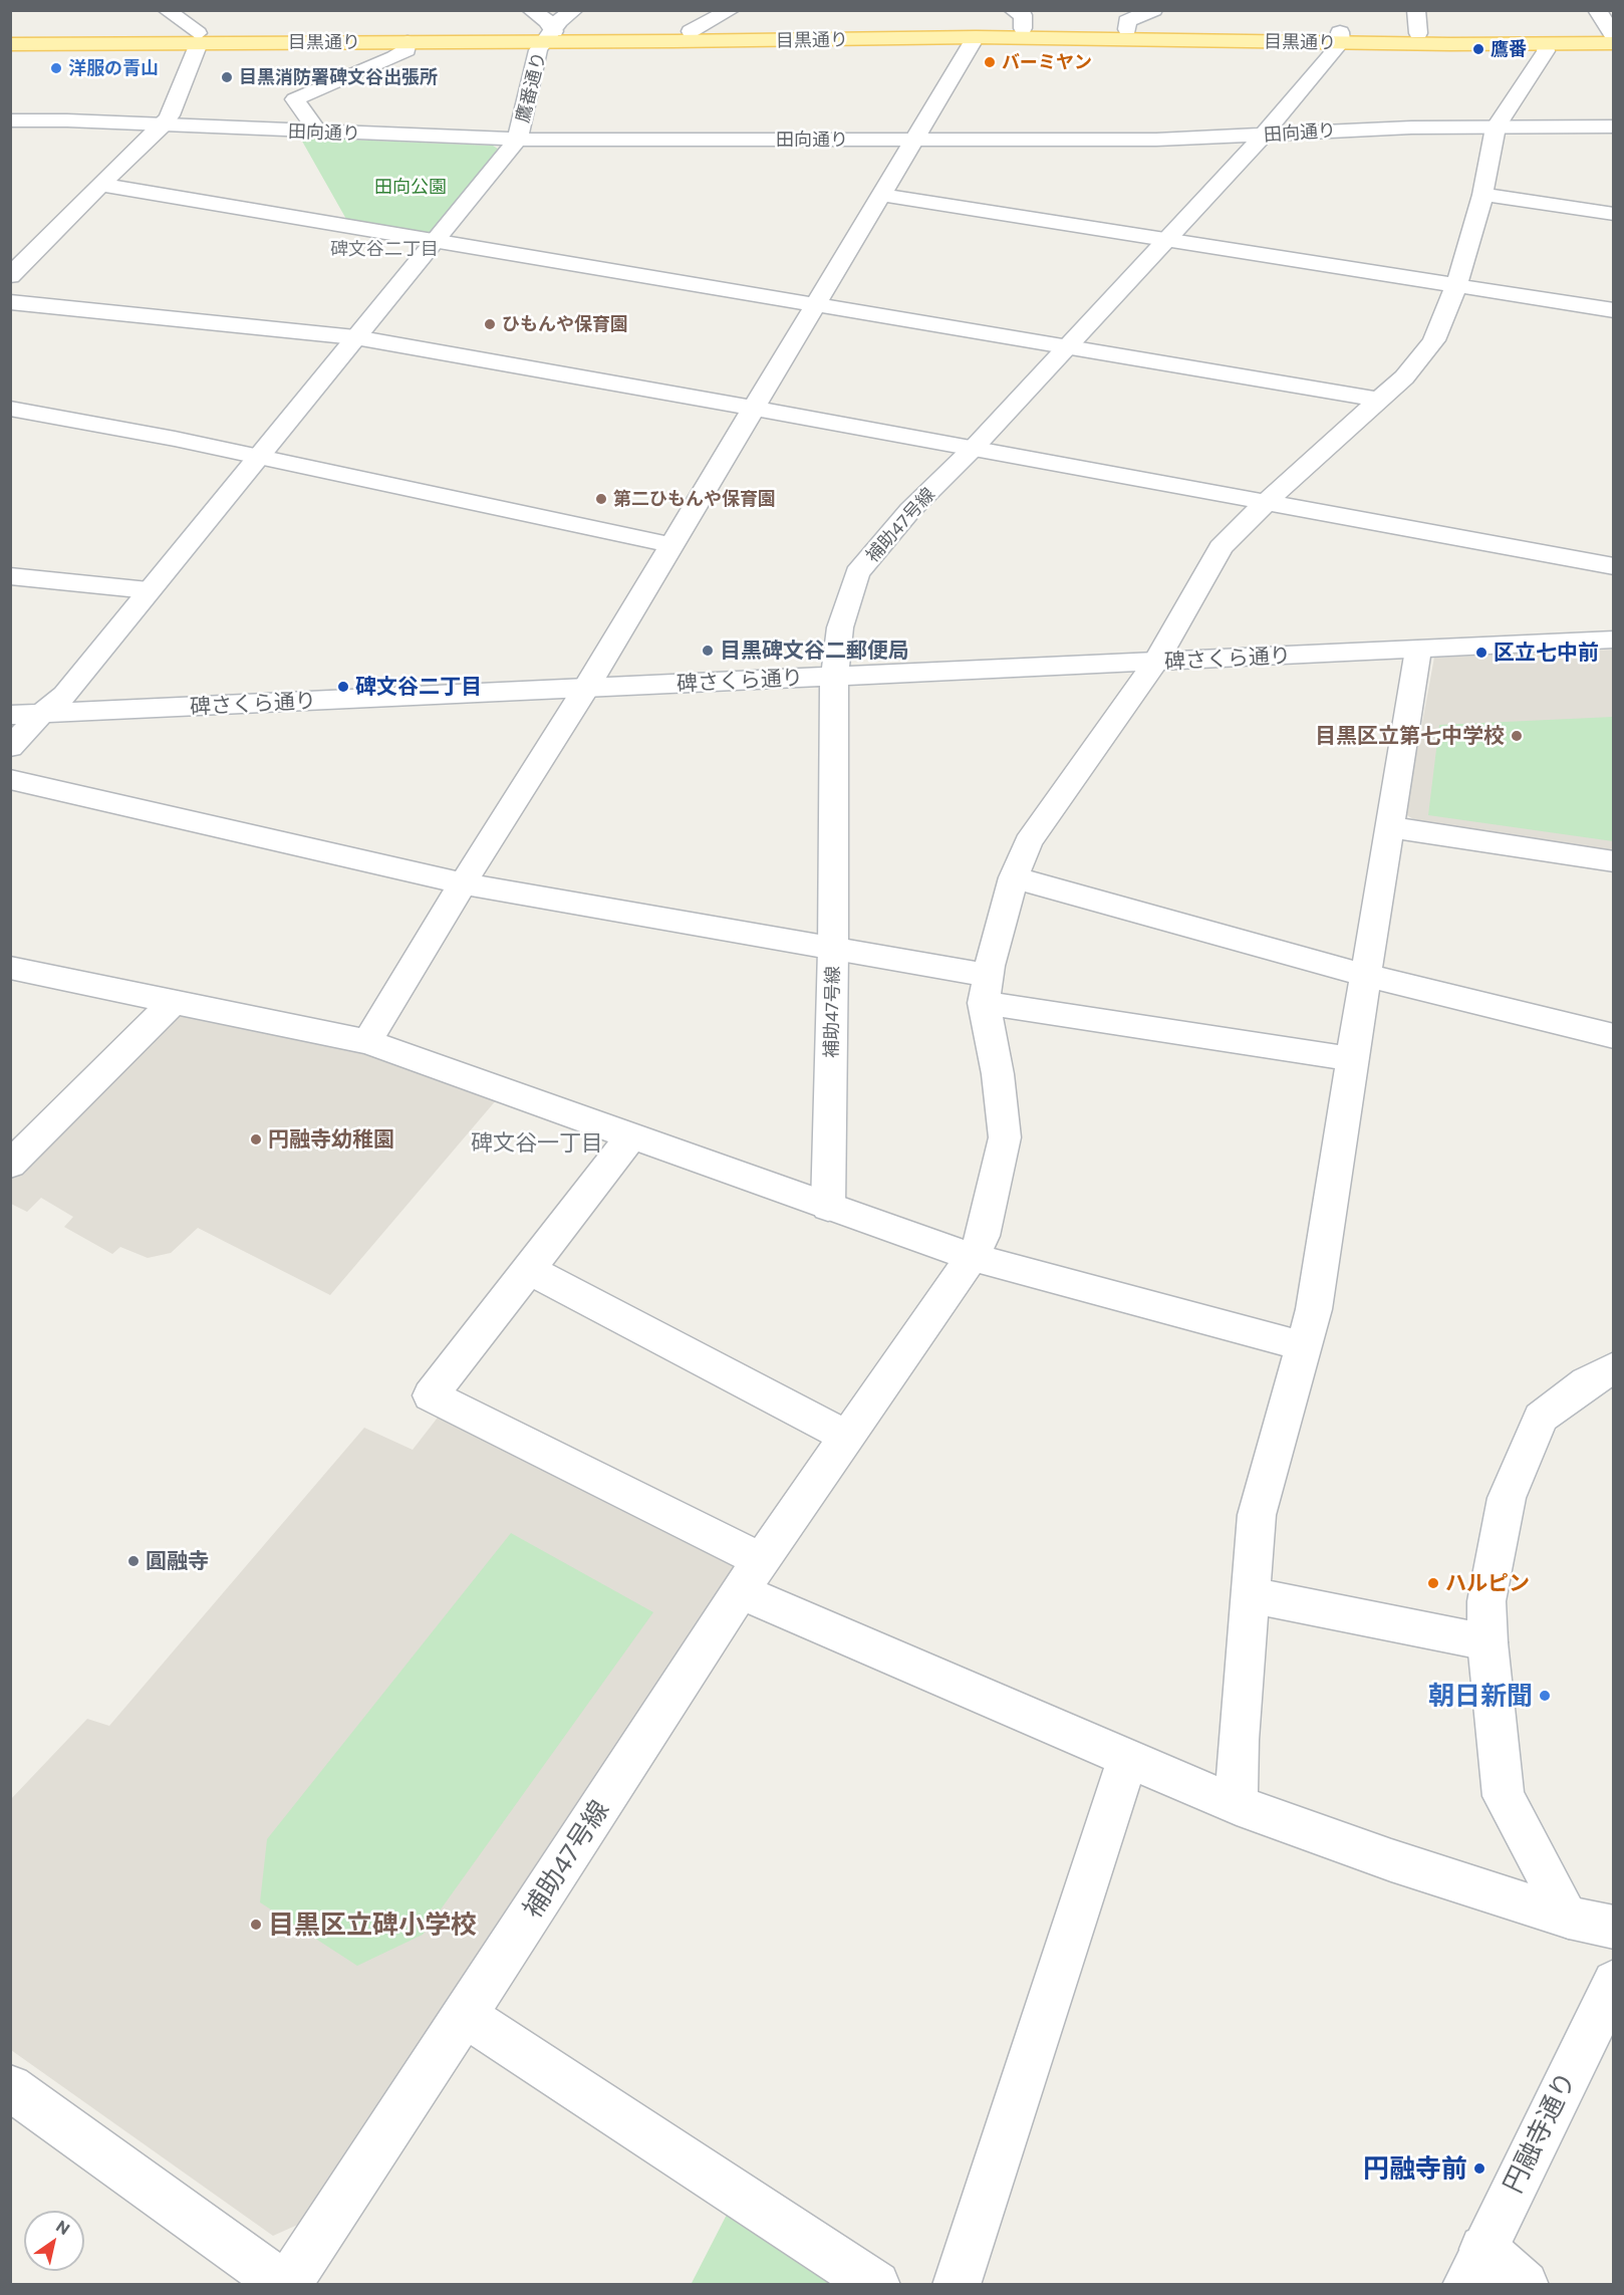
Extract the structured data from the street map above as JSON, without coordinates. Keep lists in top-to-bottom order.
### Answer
{
  "streets": {
    "main road": ["目黒通り"],
    "street": [
      "鷹番通り",
      "田向通り",
      "補助47号線",
      "碑さくら通り",
      "円融寺通り"
    ]
  },
  "crossings": [
    ["目黒通り", "鷹番通り"],
    ["目黒通り", "補助47号線"],
    ["鷹番通り", "田向通り"],
    ["鷹番通り", "碑さくら通り"],
    ["田向通り", "補助47号線"],
    ["補助47号線", "碑さくら通り"]
  ],
  "districts": ["碑文谷二丁目", "碑文谷一丁目"],
  "parks": ["田向公園"],
  "places": [
    "鷹番",
    "バーミヤン",
    "洋服の青山",
    "目黒消防署碑文谷出張所",
    "ひもんや保育園",
    "第二ひもんや保育園",
    "目黒碑文谷二郵便局",
    "区立七中前",
    "碑文谷二丁目",
    "目黒区立第七中学校",
    "円融寺幼稚園",
    "圓融寺",
    "ハルピン",
    "朝日新聞",
    "目黒区立碑小学校",
    "円融寺前"
  ],
  "north": "top right"
}
